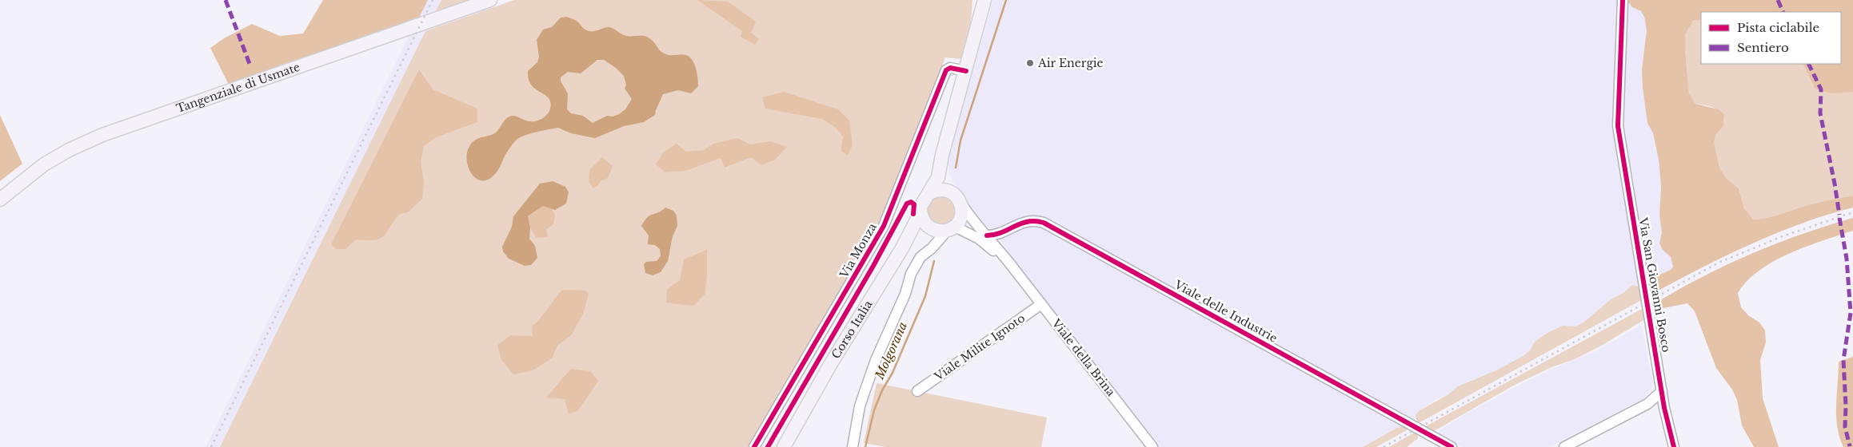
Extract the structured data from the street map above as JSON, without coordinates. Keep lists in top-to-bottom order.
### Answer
{
  "streets": {
    "main road": ["Tangenziale di Usmate", "Corso Italia"],
    "street": [
      "Via Monza",
      "Via San Giovanni Bosco",
      "Viale delle Industrie",
      "Viale Milite Ignoto",
      "Viale della Brina"
    ]
  },
  "crossings": [
    ["Viale delle Industrie", "Viale della Brina"],
    ["Corso Italia", "Viale della Brina"],
    ["Viale Milite Ignoto", "Viale della Brina"]
  ],
  "water": ["Molgorana"],
  "places": ["Air Energie"],
  "legend": ["Pista ciclabile", "Sentiero"]
}
